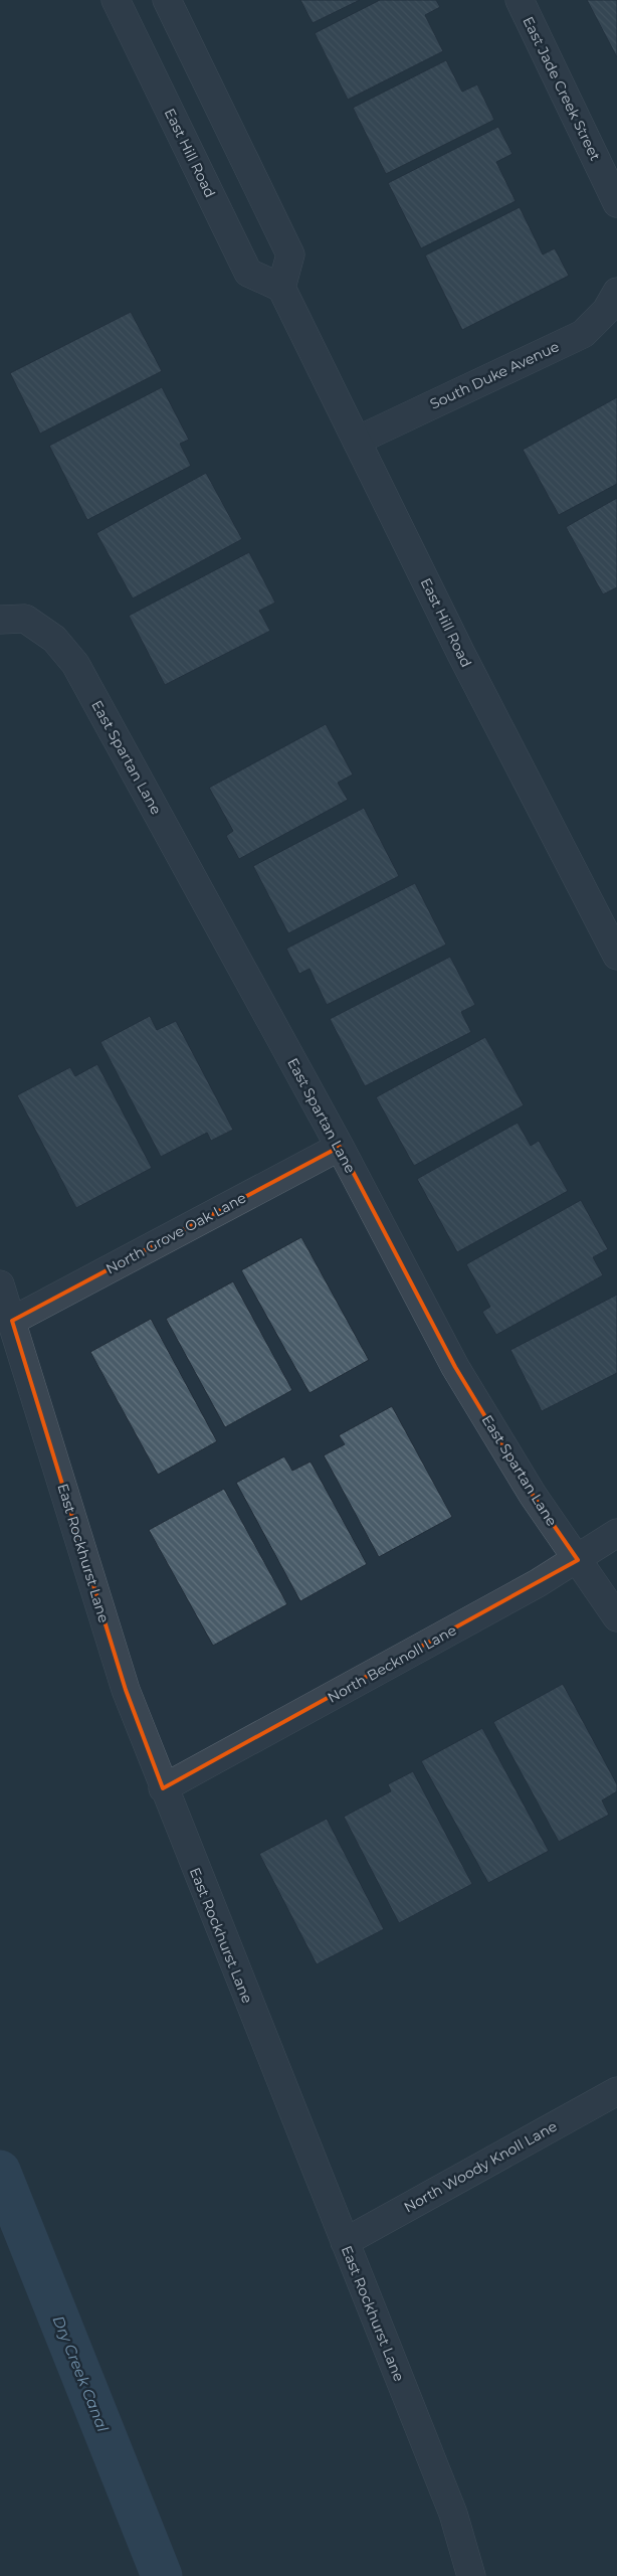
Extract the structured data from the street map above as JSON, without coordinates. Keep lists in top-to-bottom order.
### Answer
{
  "streets": {
    "street": [
      "East Jade Creek Street",
      "East Hill Road",
      "South Duke Avenue",
      "East Spartan Lane",
      "North Grove Oak Lane",
      "East Rockhurst Lane",
      "North Becknoll Lane",
      "North Woody Knoll Lane"
    ]
  },
  "crossings": [
    ["East Hill Road", "South Duke Avenue"],
    ["East Spartan Lane", "North Grove Oak Lane"],
    ["East Spartan Lane", "North Becknoll Lane"],
    ["North Grove Oak Lane", "East Rockhurst Lane"],
    ["East Rockhurst Lane", "North Becknoll Lane"],
    ["East Rockhurst Lane", "North Woody Knoll Lane"]
  ],
  "water": ["Dry Creek Canal"]
}
